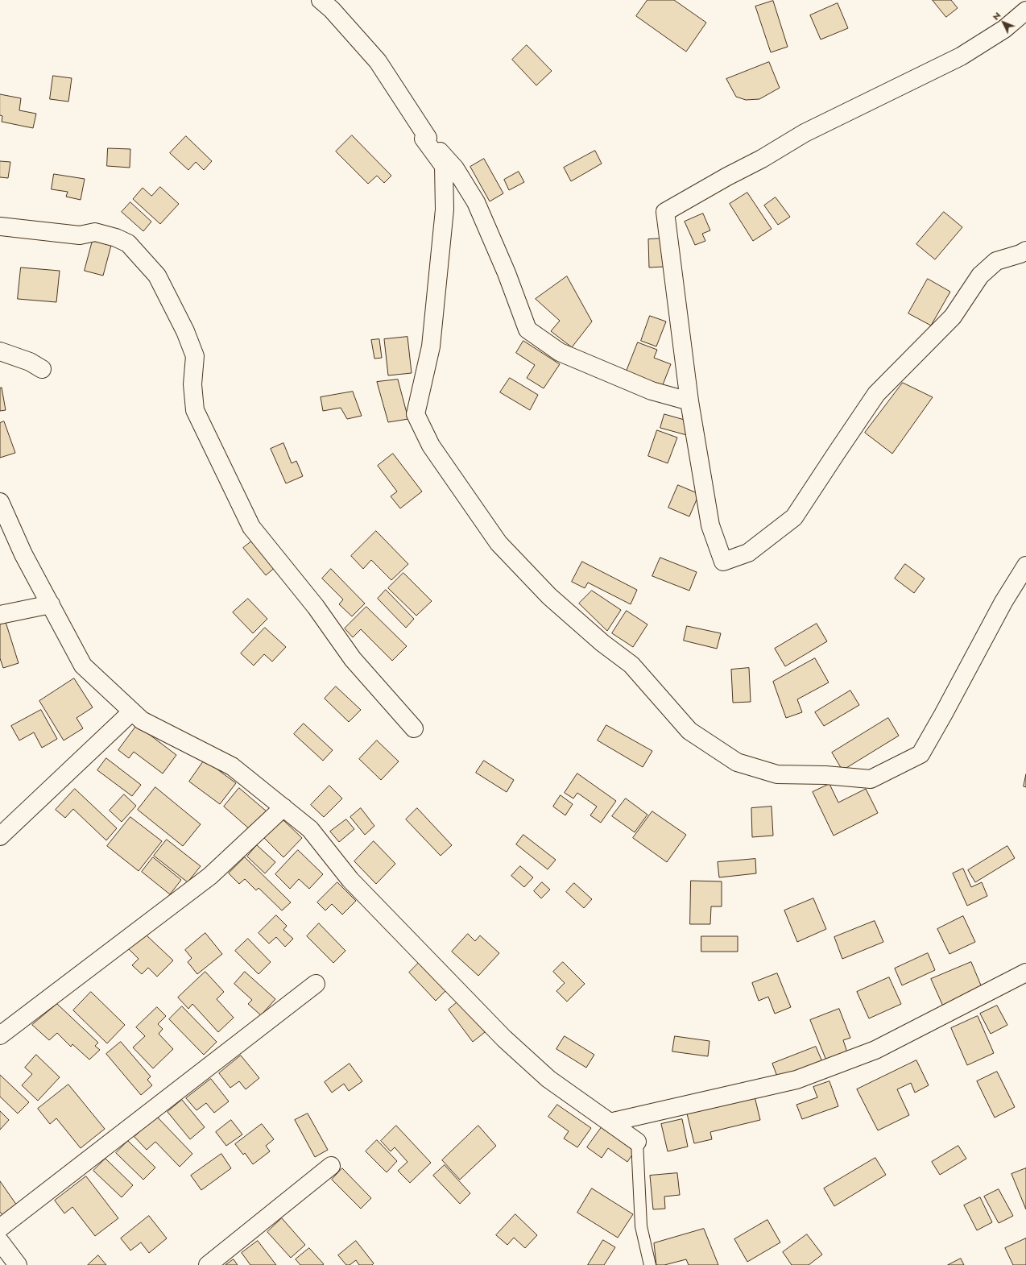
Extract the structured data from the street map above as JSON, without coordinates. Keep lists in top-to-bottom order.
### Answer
{
  "north": "top left"
}
